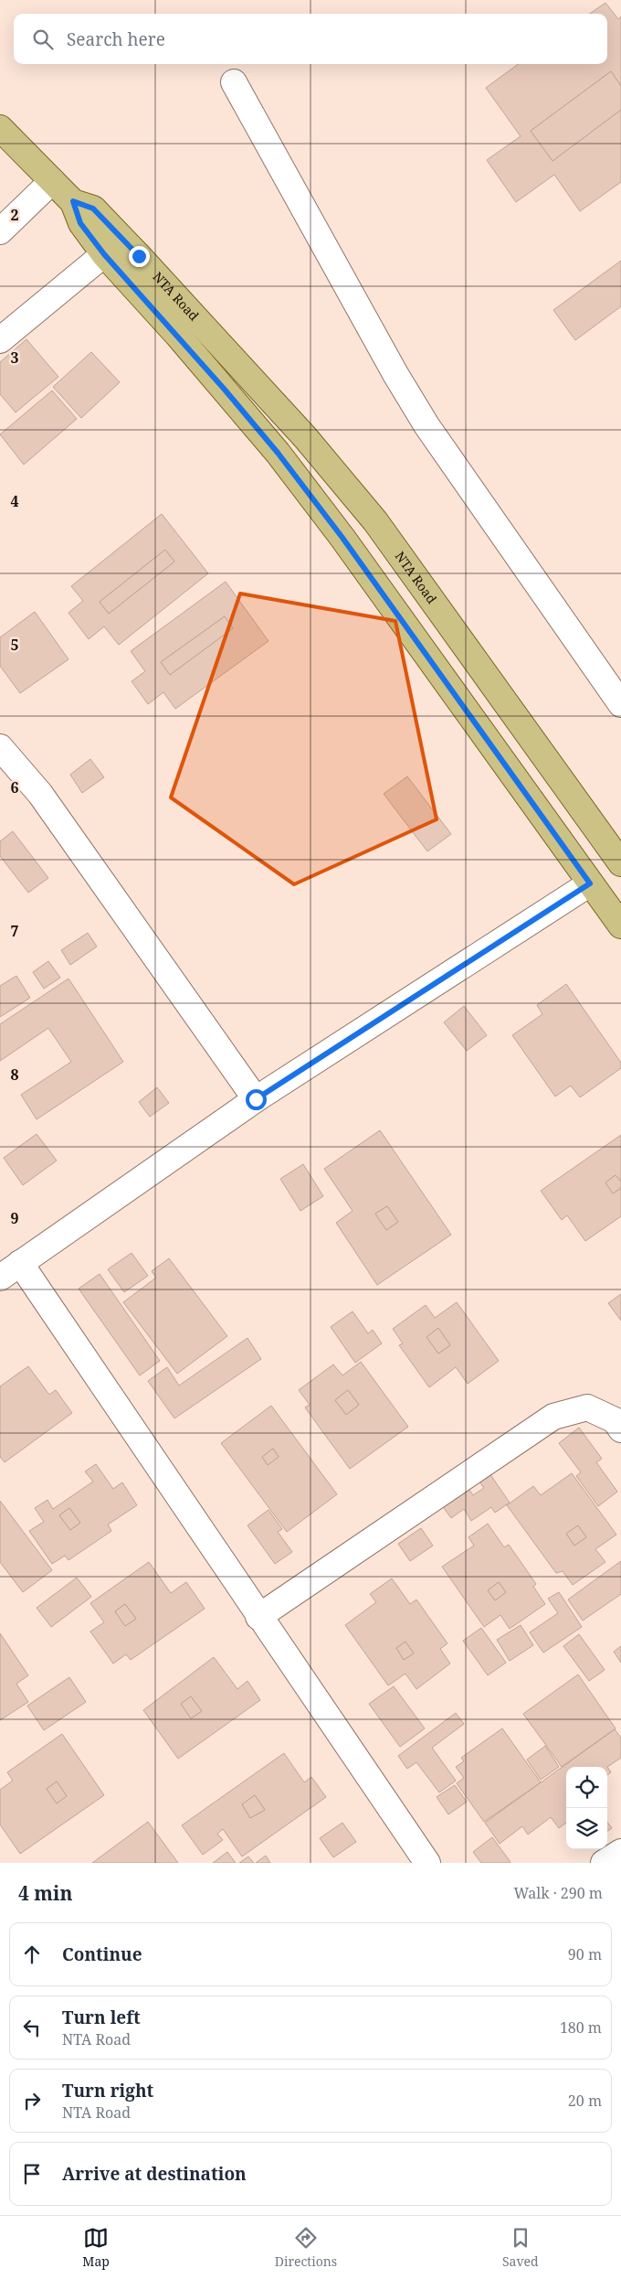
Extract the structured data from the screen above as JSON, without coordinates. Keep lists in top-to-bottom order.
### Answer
{
  "streets": {
    "main road": ["NTA Road"]
  },
  "page": {
    "search": "Search here",
    "heading": ["4 min", "Walk · 290 m"],
    "list": [
      ["Continue", "90 m"],
      ["Turn left", "NTA Road", "180 m"],
      ["Turn right", "NTA Road", "20 m"],
      "Arrive at destination"
    ],
    "nav": ["Map", "Directions", "Saved"]
  },
  "grid": {
    "rows": [
      "2",
      "3",
      "4",
      "5",
      "6",
      "7",
      "8",
      "9"
    ]
  }
}
